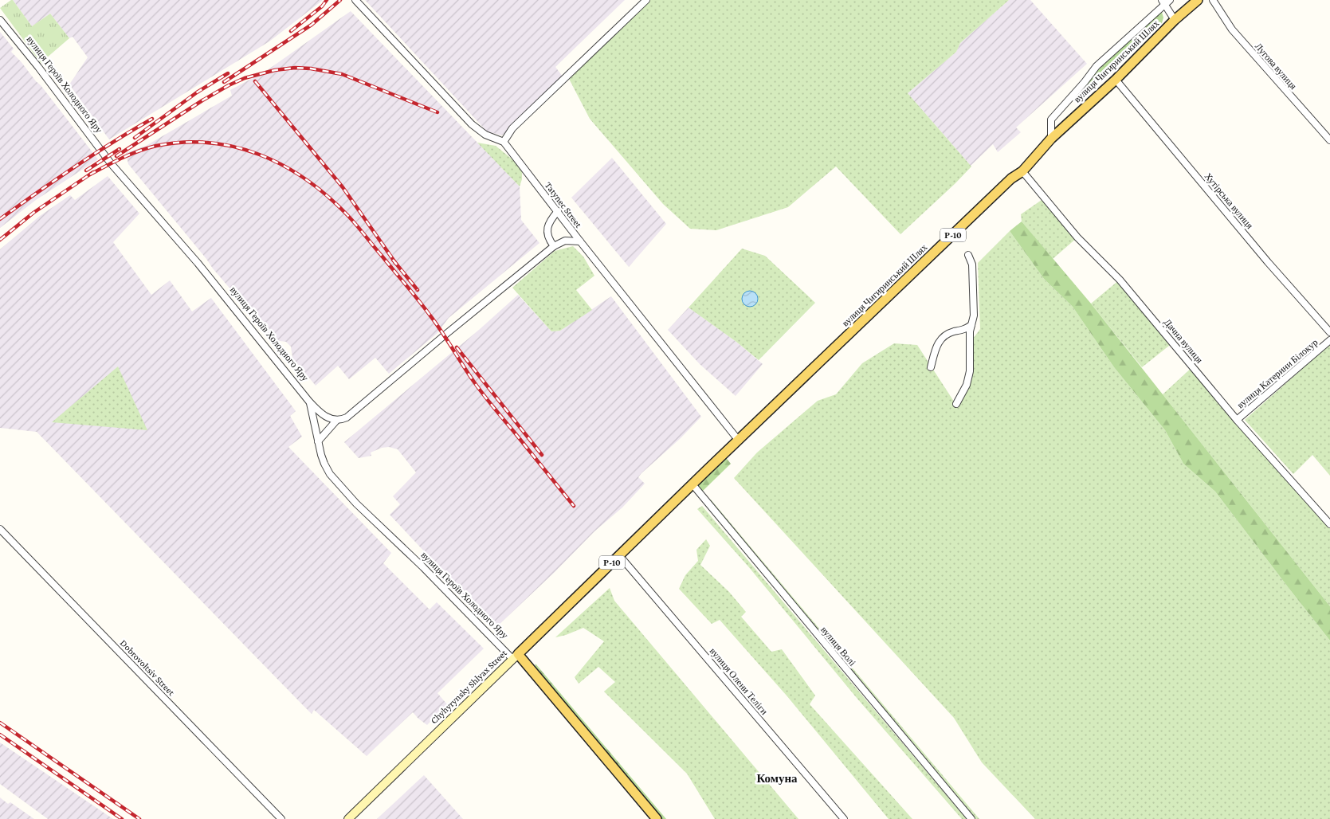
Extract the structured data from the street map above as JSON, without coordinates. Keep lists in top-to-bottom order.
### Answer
{
  "streets": {
    "main road": [
      "вулиця Чигиринський Шлях",
      "вулиця Героїв Холодного Яру",
      "Р-10",
      "Chyhyrynsky Shlyax Street"
    ],
    "street": [
      "Лугова вулиця",
      "Хутірська вулиця",
      "Tatynec Street",
      "Дачна вулиця",
      "вулиця Катерини Білокур",
      "вулиця Волі",
      "Dobrovoltsiv Street",
      "вулиця Олени Теліги"
    ]
  },
  "crossings": [
    ["вулиця Чигиринський Шлях", "Хутірська вулиця"],
    ["вулиця Чигиринський Шлях", "Tatynec Street"],
    ["вулиця Чигиринський Шлях", "Дачна вулиця"],
    ["вулиця Чигиринський Шлях", "вулиця Волі"],
    ["вулиця Чигиринський Шлях", "Chyhyrynsky Shlyax Street"],
    ["вулиця Героїв Холодного Яру", "Chyhyrynsky Shlyax Street"],
    ["Дачна вулиця", "вулиця Катерини Білокур"],
    ["вулиця Волі", "Chyhyrynsky Shlyax Street"],
    ["вулиця Олени Теліги", "Chyhyrynsky Shlyax Street"]
  ],
  "districts": ["Комуна"]
}
